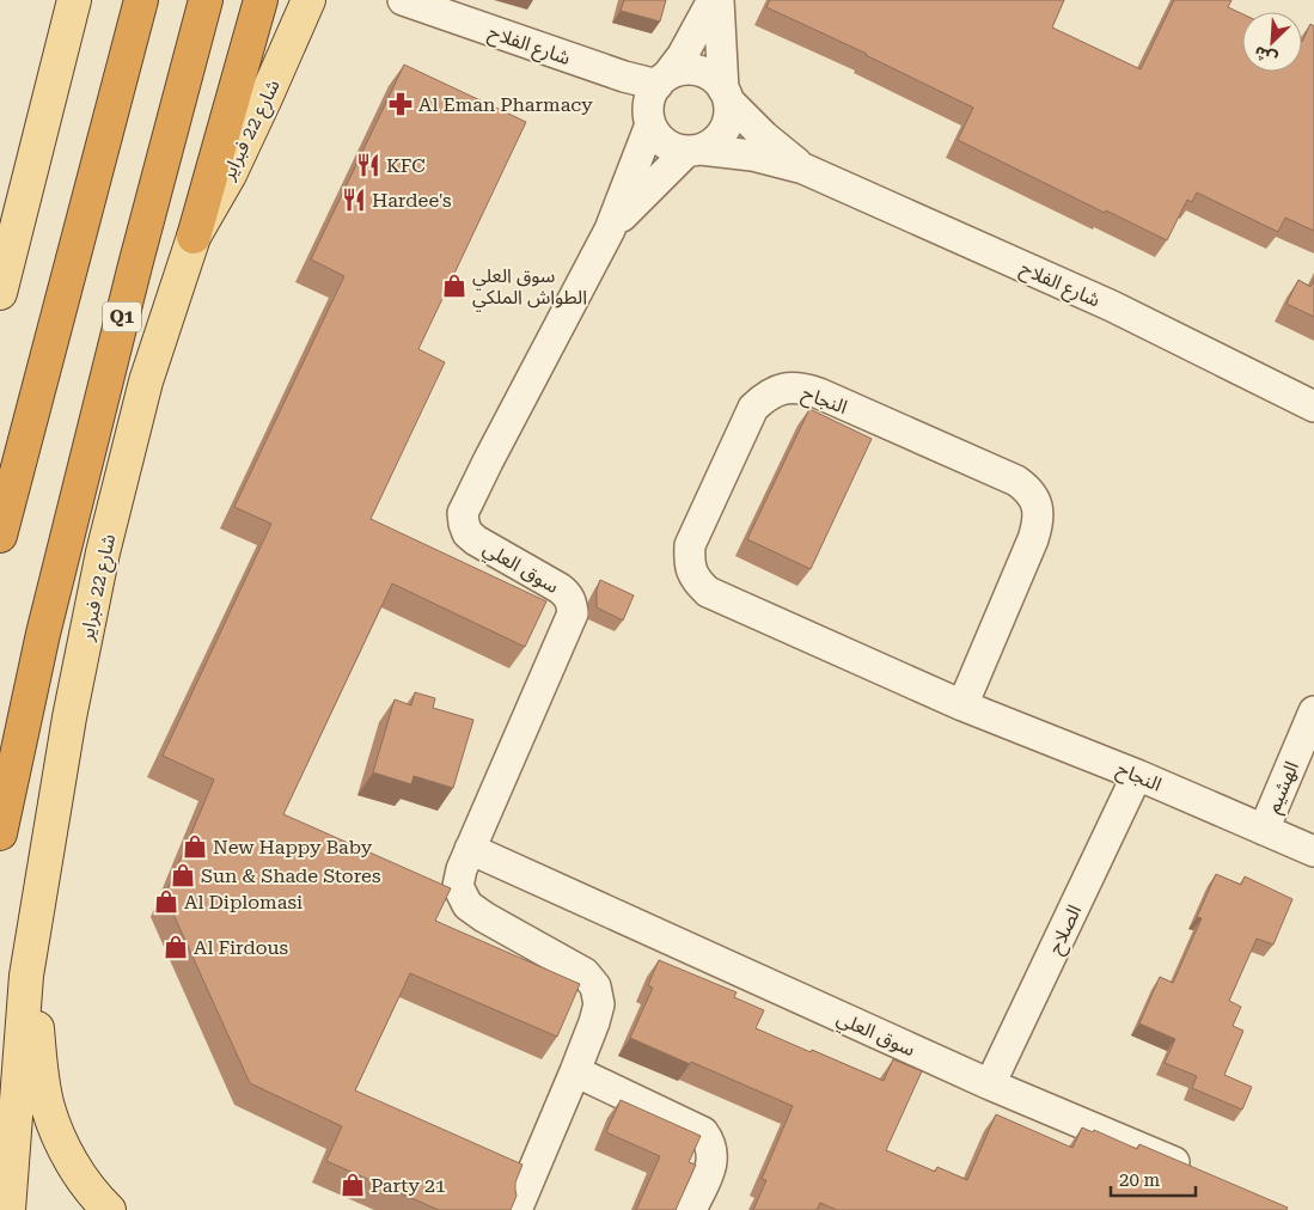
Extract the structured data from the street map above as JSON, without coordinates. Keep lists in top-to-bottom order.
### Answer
{
  "streets": {
    "highway": ["شارع 22 فبراير", "Q1"],
    "street": [
      "شارع الفلاح",
      "النجاح",
      "سوق العلي",
      "الهشيم",
      "الصلاح"
    ]
  },
  "crossings": [
    ["شارع الفلاح", "سوق العلي"],
    ["النجاح", "الهشيم"],
    ["النجاح", "الصلاح"],
    ["سوق العلي", "الصلاح"]
  ],
  "places": {
    "pharmacy": ["Al Eman Pharmacy"],
    "restaurant": ["KFC", "Hardee's"],
    "shop": [
      "سوق العلي الطواش الملكي",
      "New Happy Baby",
      "Sun & Shade Stores",
      "Al Diplomasi",
      "Al Firdous",
      "Party 21"
    ]
  },
  "scale_bar": "20 m",
  "north": "bottom left"
}
